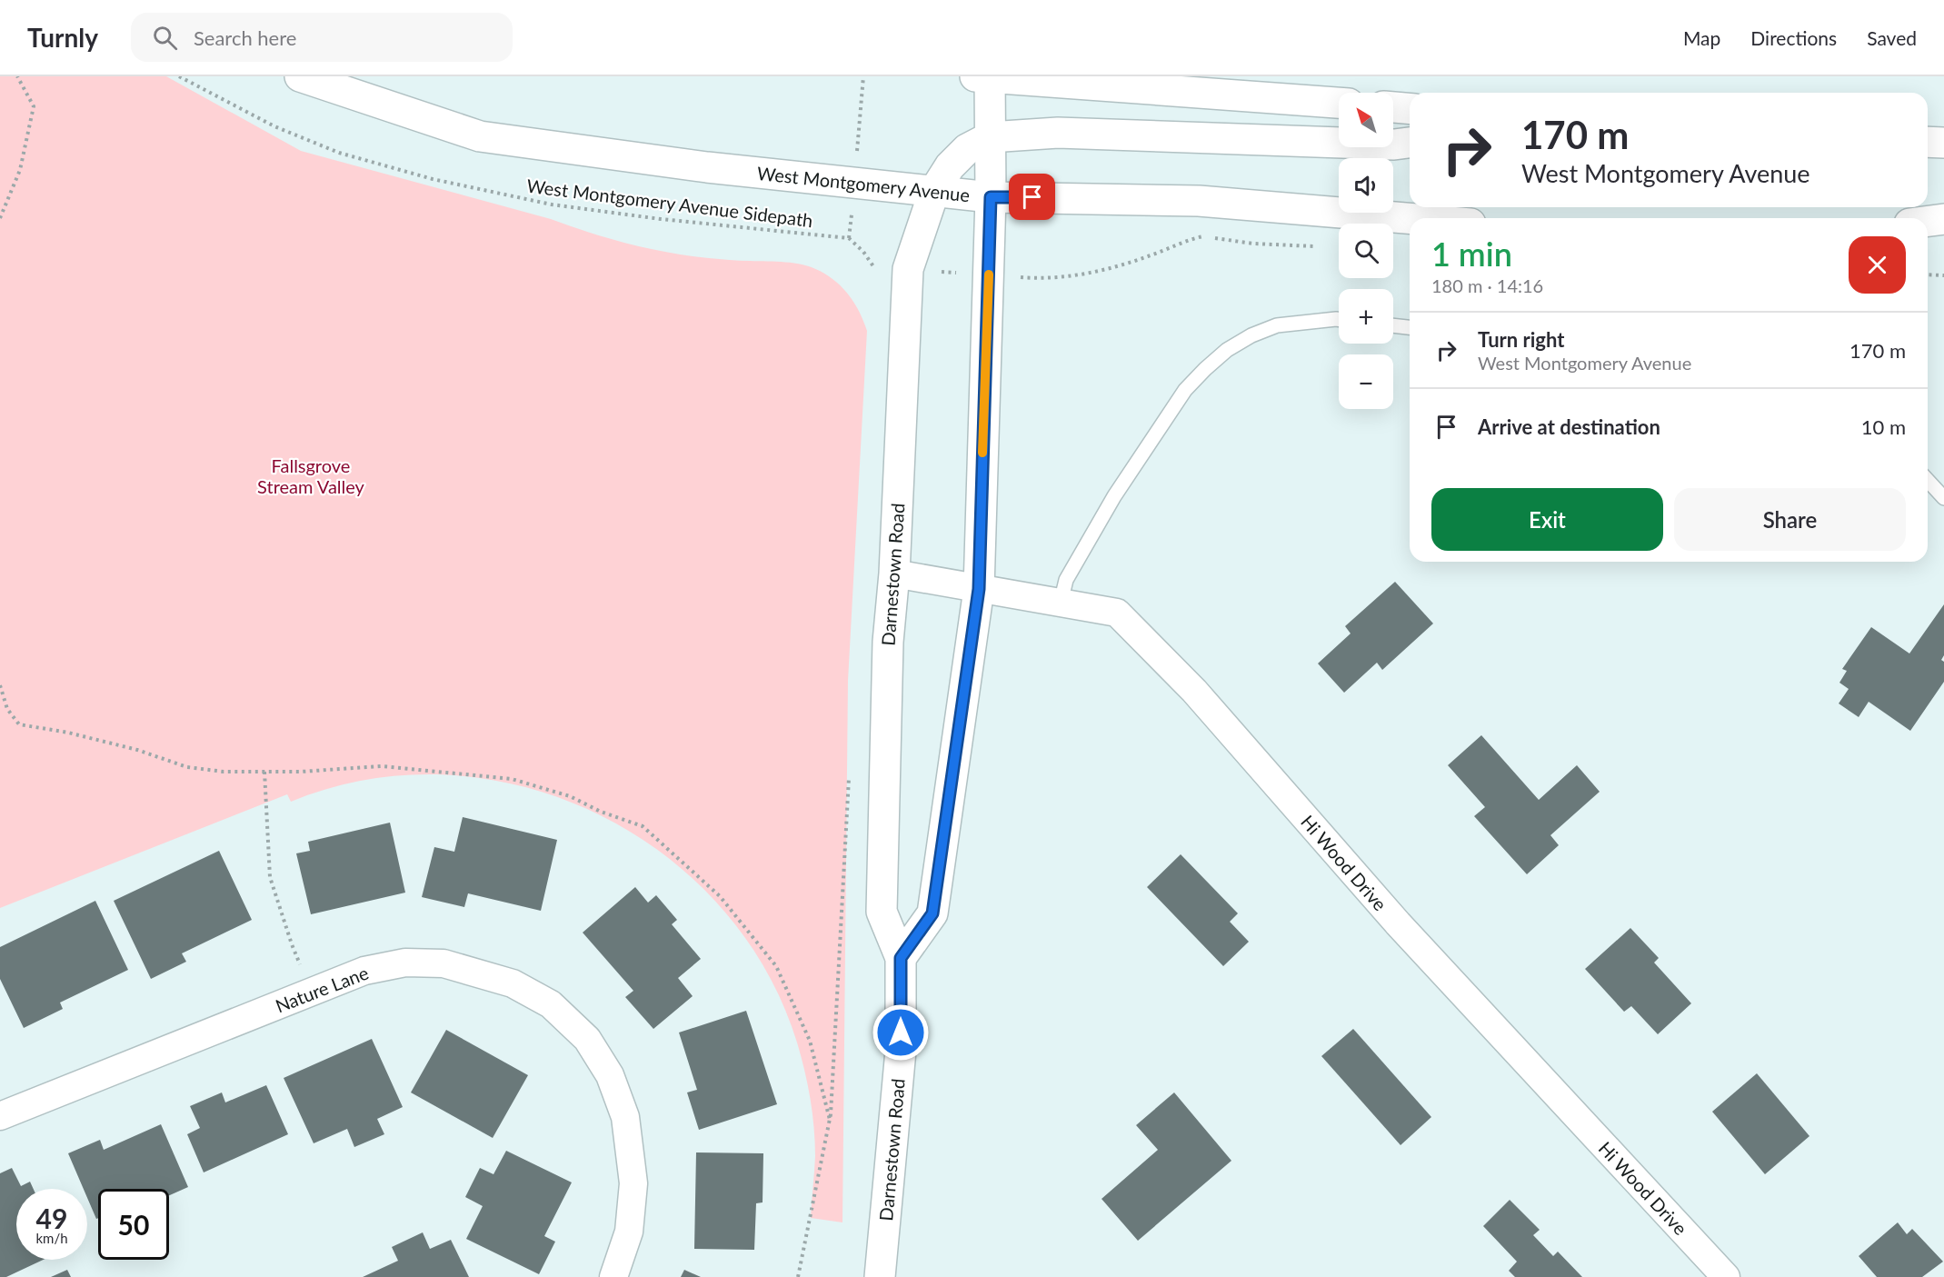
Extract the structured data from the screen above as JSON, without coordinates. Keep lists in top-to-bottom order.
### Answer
{
  "streets": {
    "main road": ["West Montgomery Avenue", "Darnestown Road"],
    "street": ["Hi Wood Drive", "Nature Lane"],
    "path": ["West Montgomery Avenue Sidepath"]
  },
  "crossings": [
    ["West Montgomery Avenue", "Darnestown Road"],
    ["Darnestown Road", "Hi Wood Drive"]
  ],
  "parks": ["Fallsgrove Stream Valley"],
  "north": "top left",
  "page": {
    "header": "Turnly",
    "search": "Search here",
    "nav": ["Map", "Directions", "Saved"],
    "map_buttons": ["+", "−"],
    "turn": ["170 m", "West Montgomery Avenue"],
    "heading": ["1 min", "180 m · 14:16"],
    "list": [
      {
        "name": "Turn right",
        "note": "West Montgomery Avenue",
        "value": "170 m"
      },
      {
        "name": "Arrive at destination",
        "value": "10 m"
      }
    ],
    "buttons": ["Exit", "Share"],
    "speed": "49 km/h",
    "limit": "50"
  }
}
